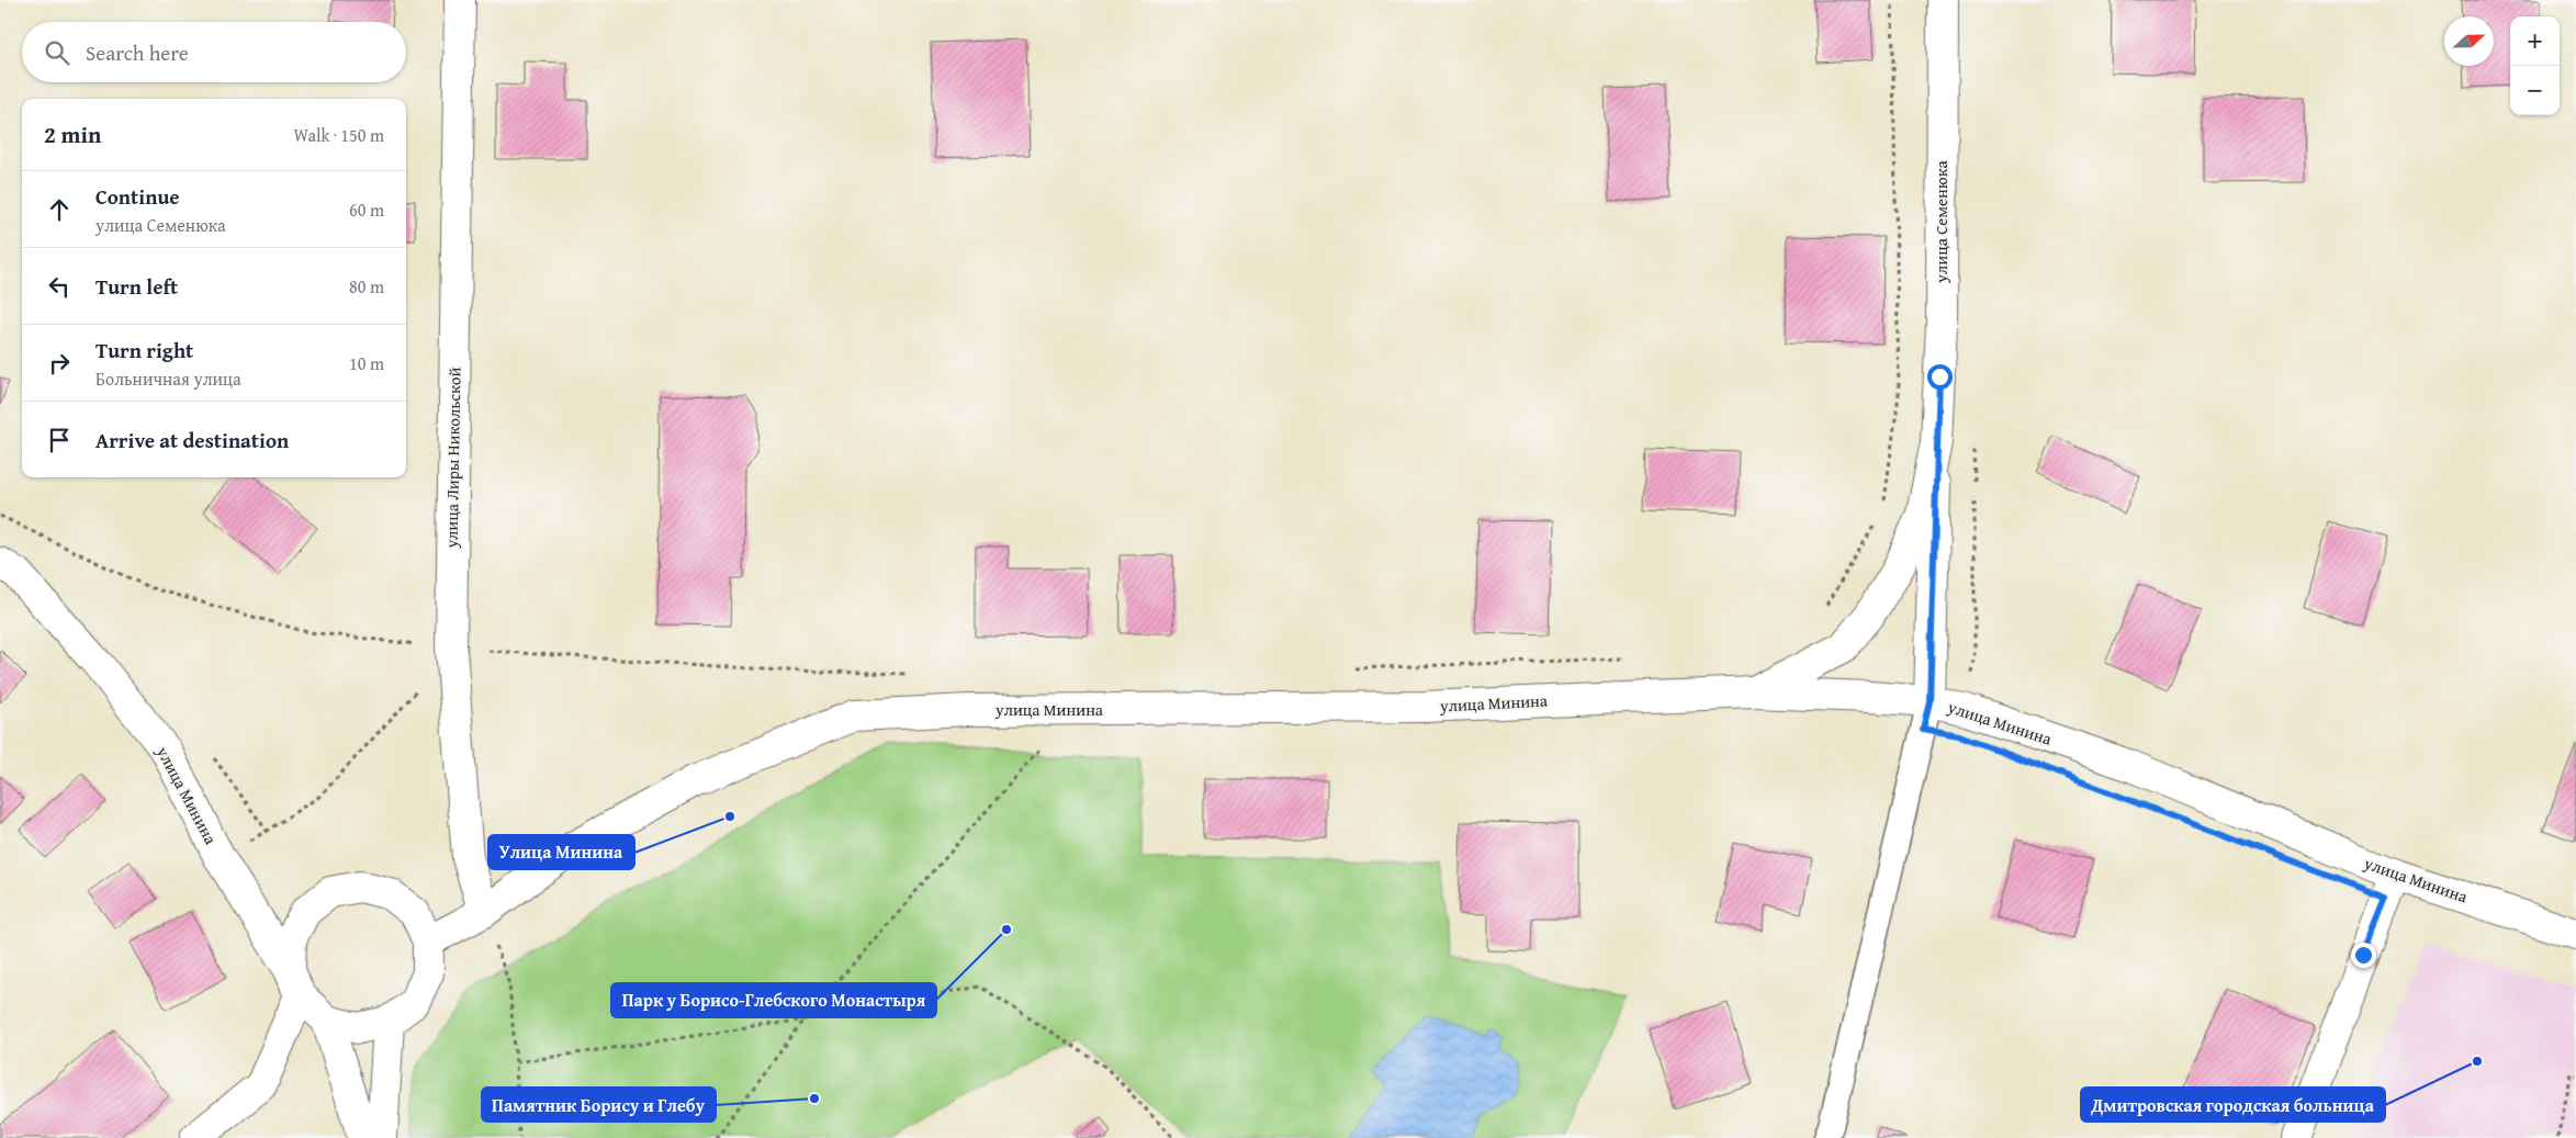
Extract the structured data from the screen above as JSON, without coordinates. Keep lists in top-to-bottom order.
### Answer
{
  "streets": {
    "main road": ["улица Семенюка", "улица Лиры Никольской", "улица Минина"]
  },
  "crossings": [
    ["улица Семенюка", "улица Минина"],
    ["улица Лиры Никольской", "улица Минина"]
  ],
  "places": [
    "Улица Минина",
    "Парк у Борисо-Глебского Монастыря",
    "Дмитровская городская больница",
    "Памятник Борису и Глебу"
  ],
  "north": "right",
  "page": {
    "map_buttons": ["+", "−"],
    "search": "Search here",
    "heading": ["2 min", "Walk · 150 m"],
    "list": [
      ["Continue", "улица Семенюка", "60 m"],
      ["Turn left", "80 m"],
      ["Turn right", "Больничная улица", "10 m"],
      "Arrive at destination"
    ]
  }
}
